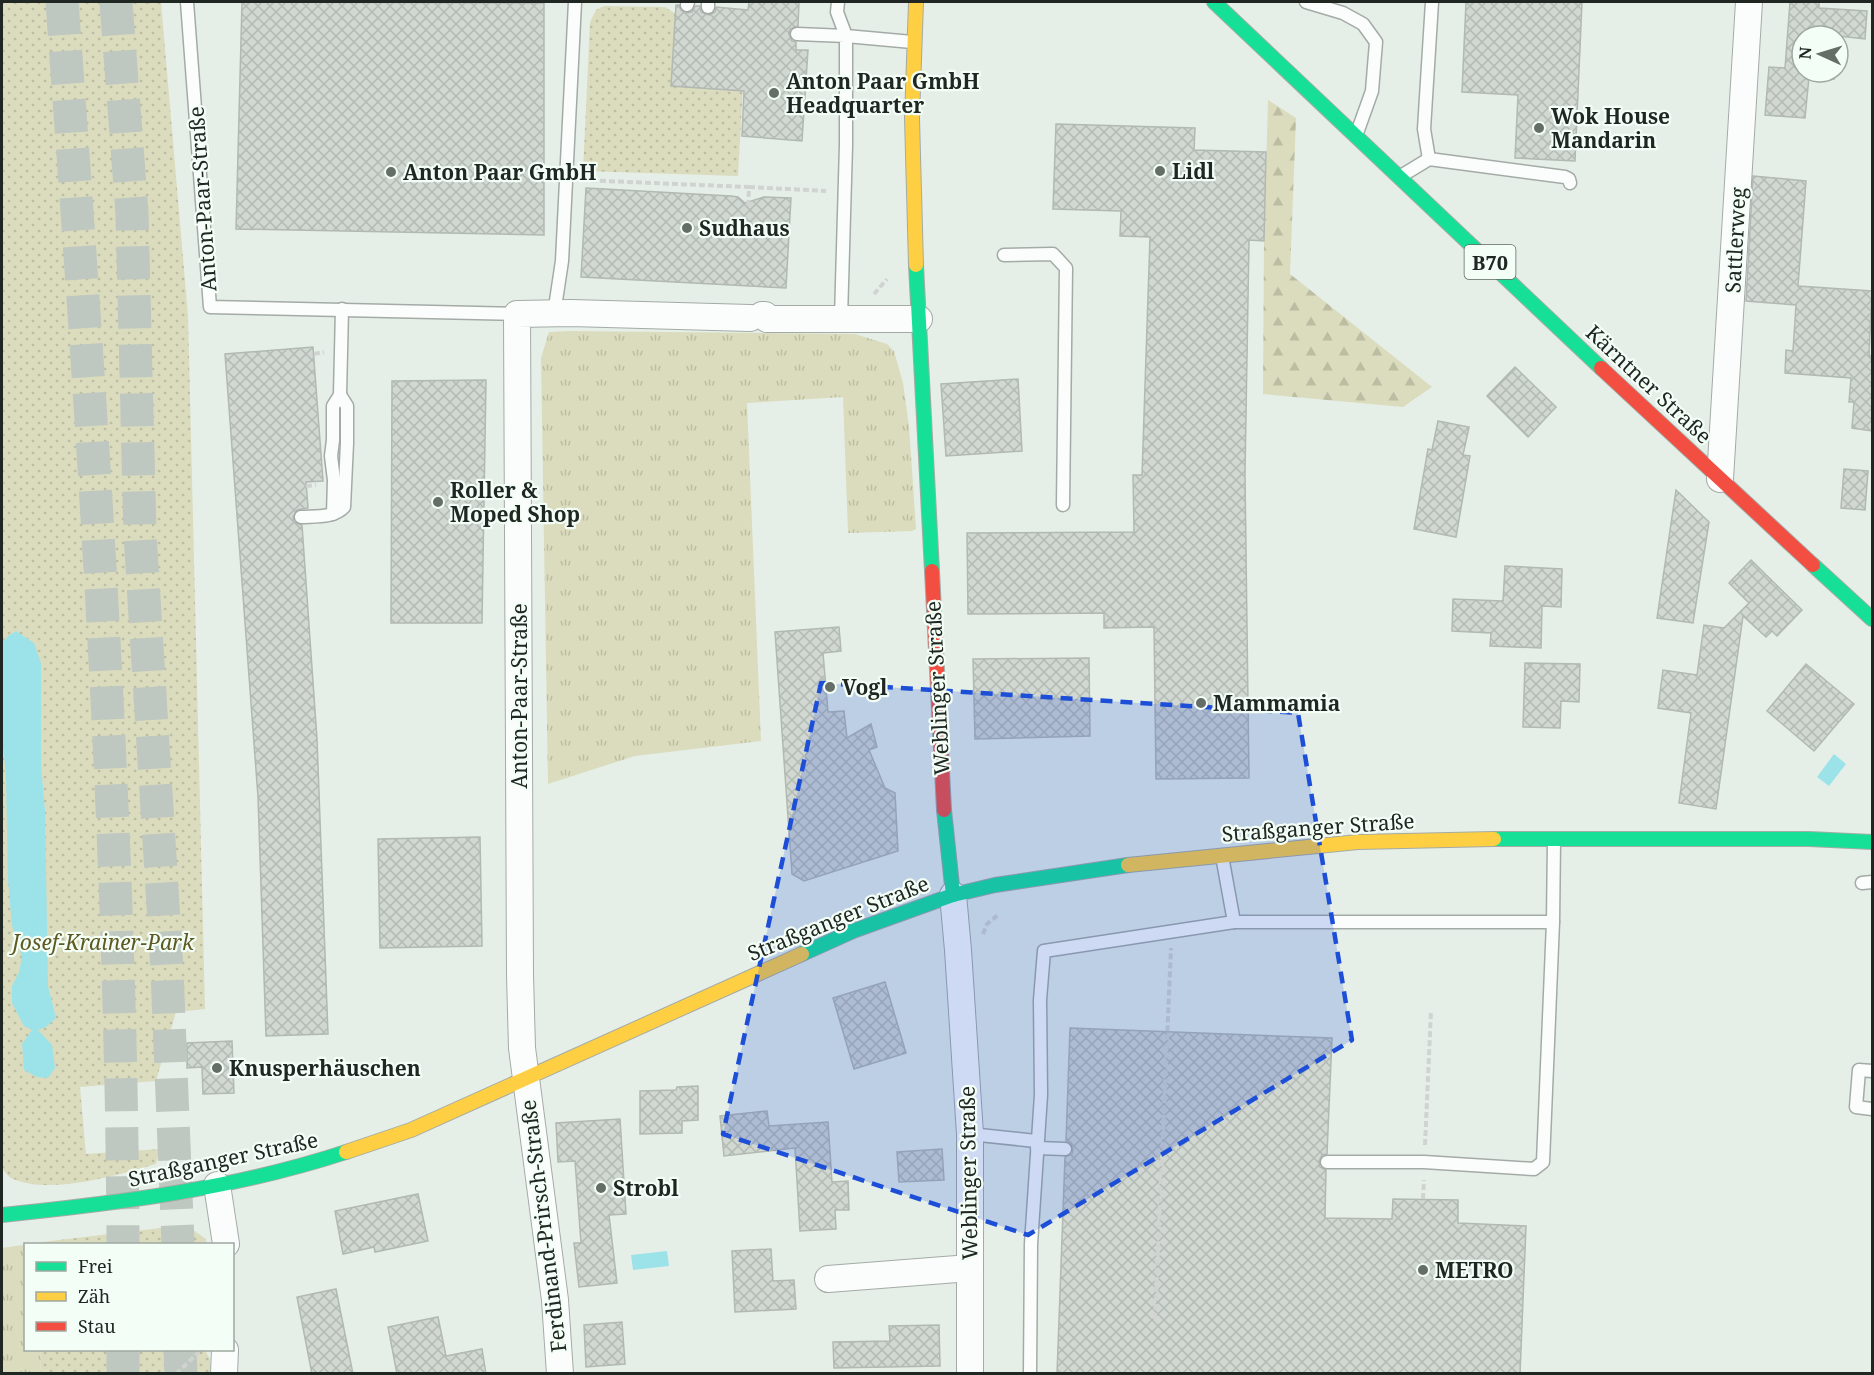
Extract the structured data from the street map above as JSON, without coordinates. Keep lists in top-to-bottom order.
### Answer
{
  "streets": {
    "street": [
      "Anton-Paar-Straße",
      "Sattlerweg",
      "B70",
      "Kärntner Straße",
      "Weblinger Straße",
      "Straßganger Straße",
      "Ferdinand-Prirsch-Straße"
    ]
  },
  "crossings": [
    ["Anton-Paar-Straße", "Weblinger Straße"],
    ["Anton-Paar-Straße", "Straßganger Straße"],
    ["Anton-Paar-Straße", "Ferdinand-Prirsch-Straße"],
    ["Sattlerweg", "Kärntner Straße"],
    ["Weblinger Straße", "Straßganger Straße"],
    ["Straßganger Straße", "Ferdinand-Prirsch-Straße"]
  ],
  "parks": ["Josef-Krainer-Park"],
  "places": [
    "Anton Paar GmbH Headquarter",
    "Wok House Mandarin",
    "Lidl",
    "Anton Paar GmbH",
    "Sudhaus",
    "Roller & Moped Shop",
    "Vogl",
    "Mammamia",
    "Knusperhäuschen",
    "Strobl",
    "METRO"
  ],
  "legend": ["Frei", "Zäh", "Stau"],
  "north": "left"
}
